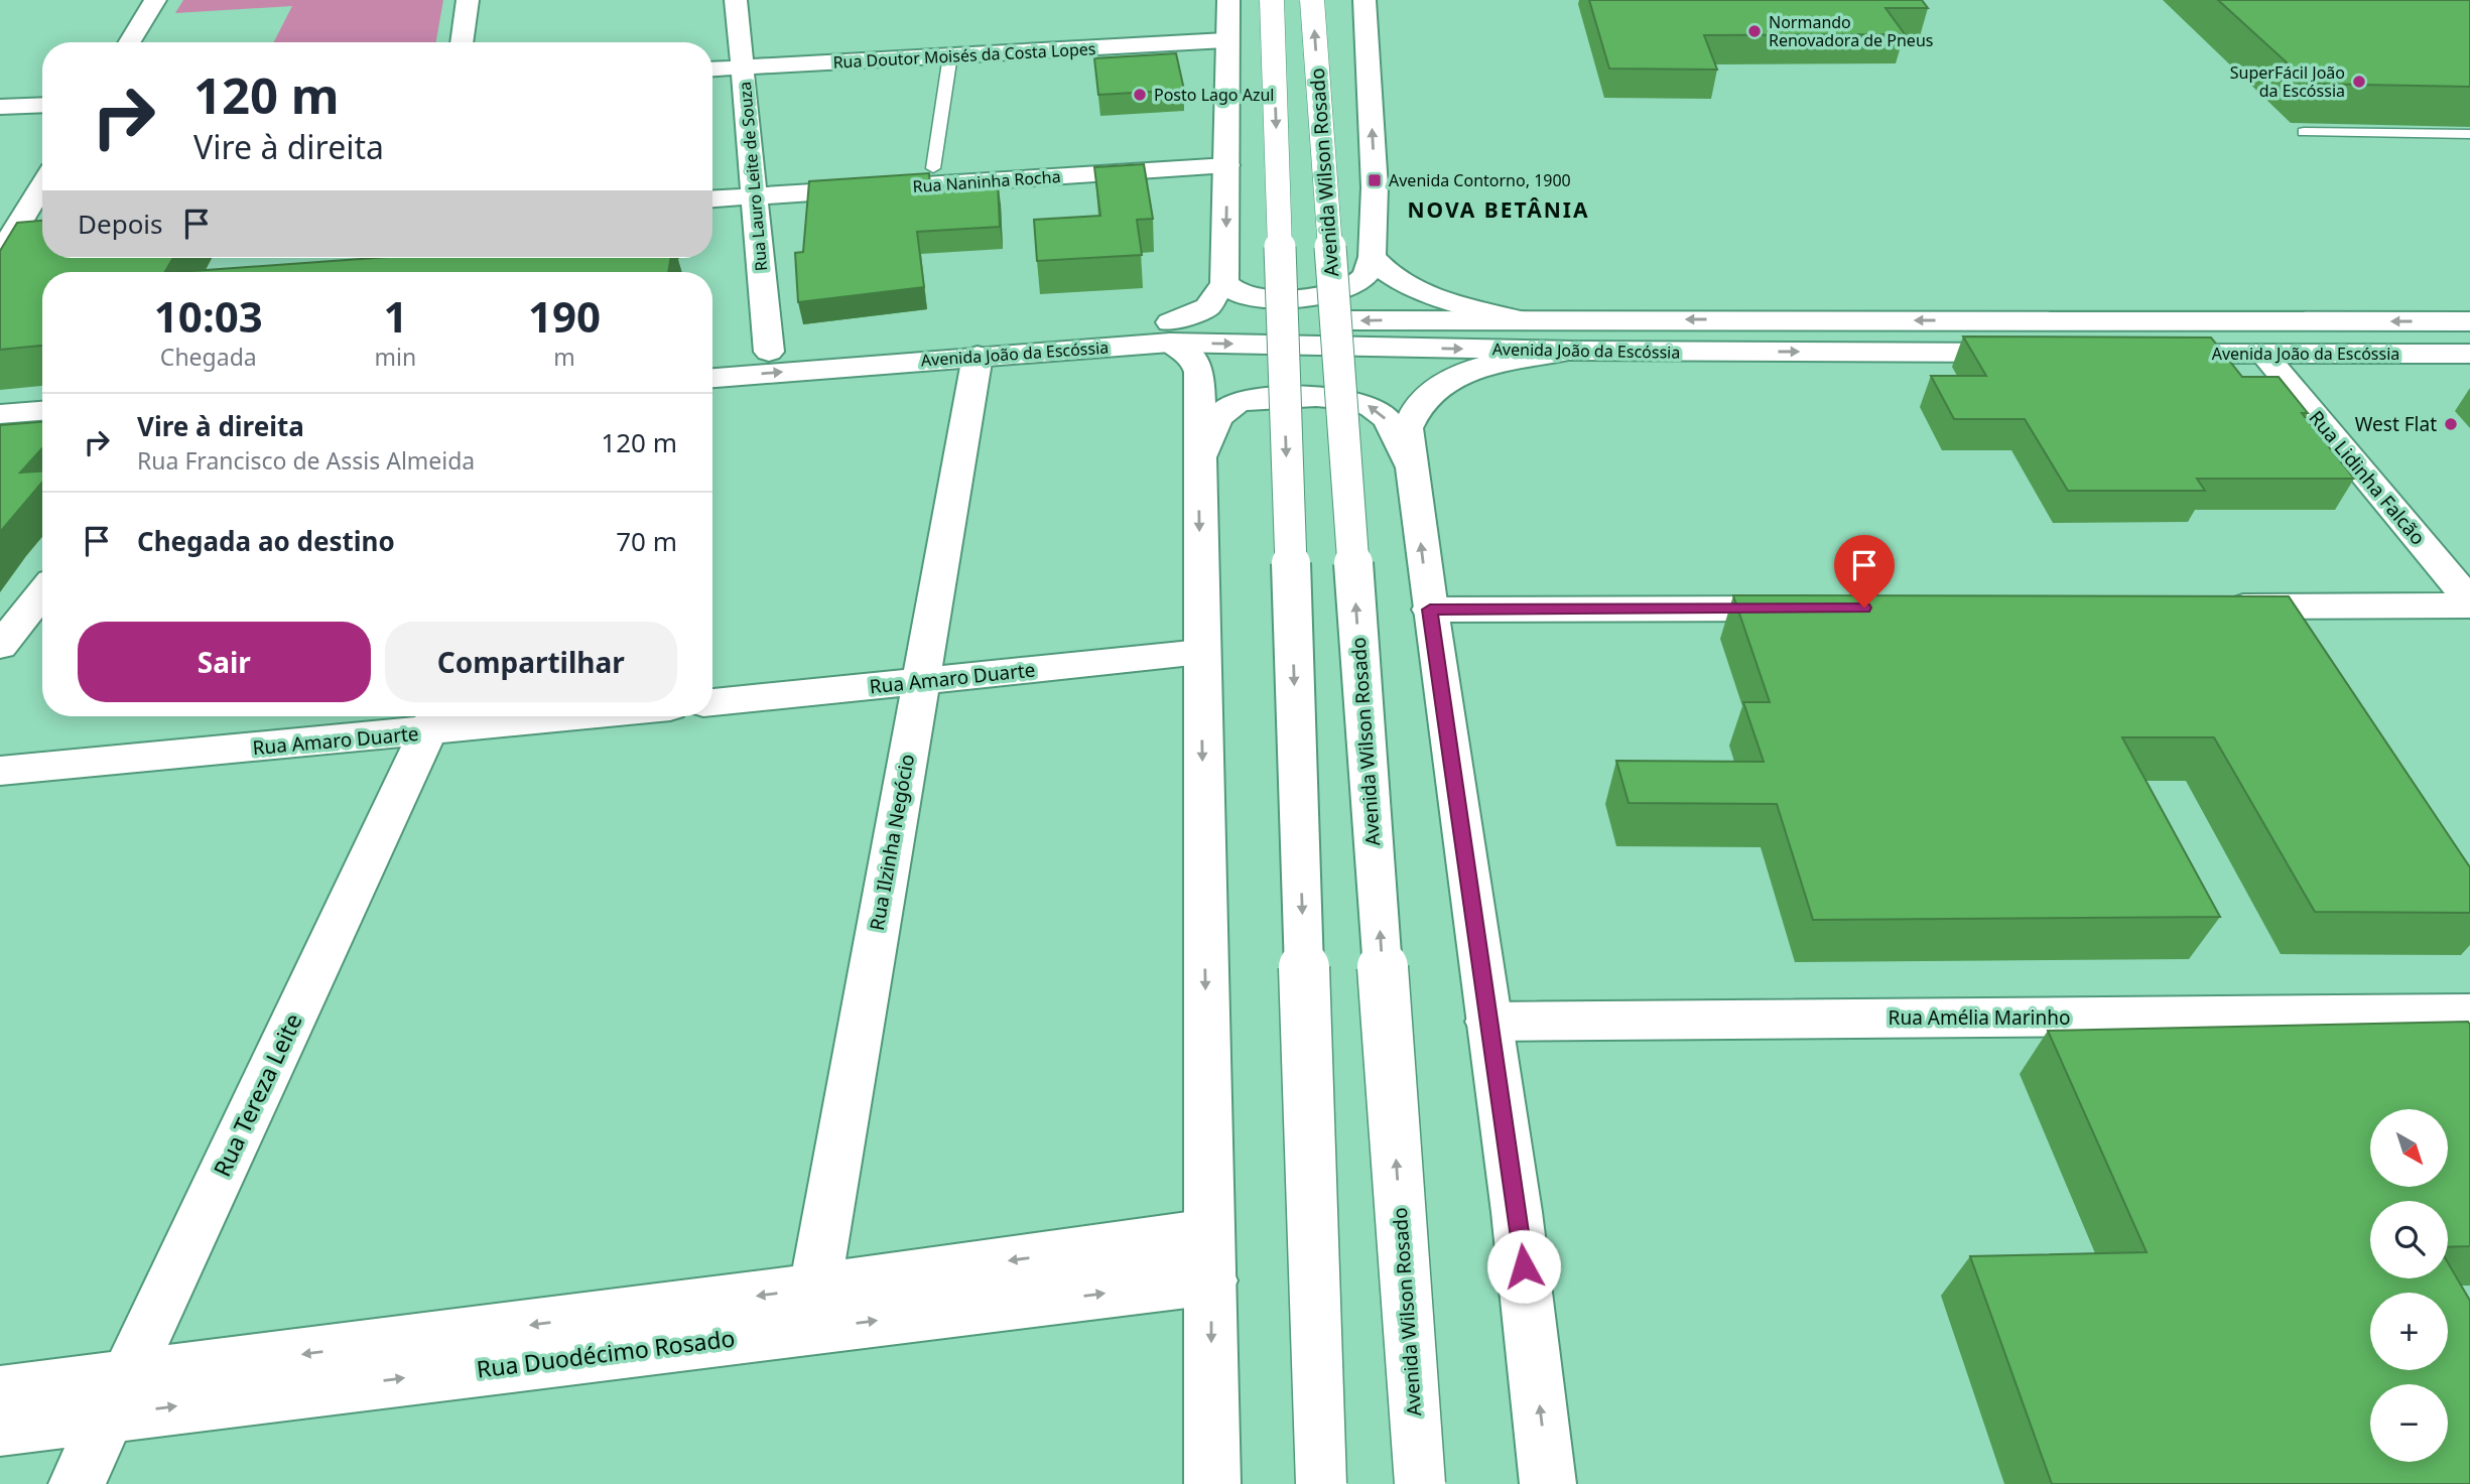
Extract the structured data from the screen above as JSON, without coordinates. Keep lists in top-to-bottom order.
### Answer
{
  "streets": {
    "main road": [
      "Rua Doutor Moisés da Costa Lopes",
      "Avenida Wilson Rosado",
      "Rua Lauro Leite de Souza",
      "Rua Naninha Rocha",
      "Avenida João da Escóssia",
      "Rua Lidinha Falcão",
      "Rua Amaro Duarte",
      "Rua Ilzinha Negócio",
      "Rua Amélia Marinho",
      "Rua Tereza Leite",
      "Rua Duodécimo Rosado"
    ]
  },
  "crossings": [
    ["Rua Doutor Moisés da Costa Lopes", "Rua Lauro Leite de Souza"],
    ["Rua Lauro Leite de Souza", "Rua Naninha Rocha"],
    ["Rua Lauro Leite de Souza", "Avenida João da Escóssia"],
    ["Avenida João da Escóssia", "Rua Lidinha Falcão"],
    ["Avenida João da Escóssia", "Rua Ilzinha Negócio"],
    ["Rua Amaro Duarte", "Rua Ilzinha Negócio"],
    ["Rua Amaro Duarte", "Rua Tereza Leite"],
    ["Rua Ilzinha Negócio", "Rua Duodécimo Rosado"],
    ["Rua Tereza Leite", "Rua Duodécimo Rosado"]
  ],
  "districts": ["NOVA BETÂNIA"],
  "places": {
    "other": [
      "Normando Renovadora de Pneus",
      "SuperFácil João da Escóssia",
      "Posto Lago Azul",
      "West Flat"
    ],
    "transit": ["Avenida Contorno, 1900"]
  },
  "north": "bottom right",
  "page": {
    "turn": ["120 m", "Vire à direita"],
    "then": "Depois",
    "eta": [
      "10:03",
      "Chegada",
      "1",
      "min",
      "190",
      "m"
    ],
    "list": [
      {
        "name": "Vire à direita",
        "note": "Rua Francisco de Assis Almeida",
        "value": "120 m"
      },
      {
        "name": "Chegada ao destino",
        "value": "70 m"
      }
    ],
    "buttons": ["Sair", "Compartilhar"],
    "map_buttons": ["+", "−"]
  }
}
